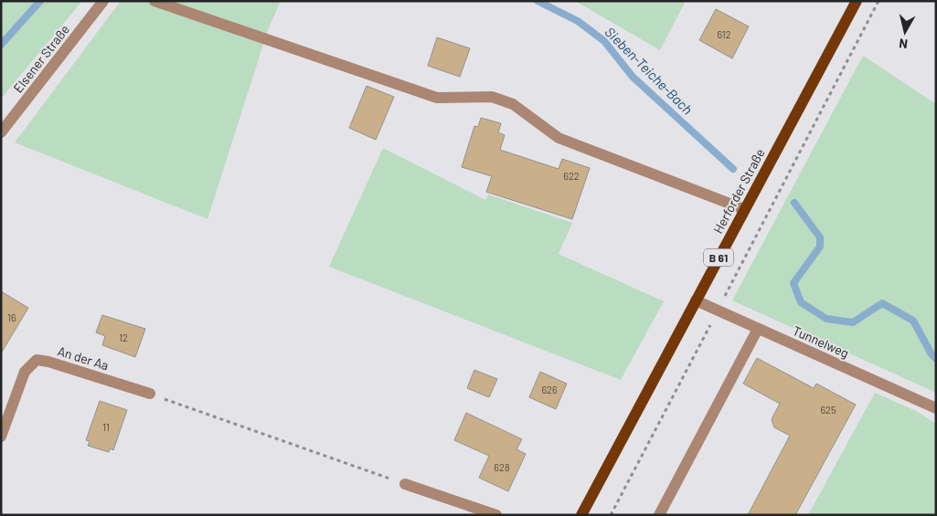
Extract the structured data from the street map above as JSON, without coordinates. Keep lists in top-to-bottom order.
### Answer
{
  "streets": {
    "main road": ["Herforder Straße", "B 61"],
    "street": ["Elsener Straße", "Tunnelweg", "An der Aa"]
  },
  "crossings": [
    ["Herforder Straße", "Tunnelweg"]
  ],
  "water": ["Sieben-Teiche-Bach"],
  "house_numbers": [
    "612",
    "622",
    "16",
    "12",
    "626",
    "625",
    "11",
    "628"
  ],
  "north": "bottom"
}
